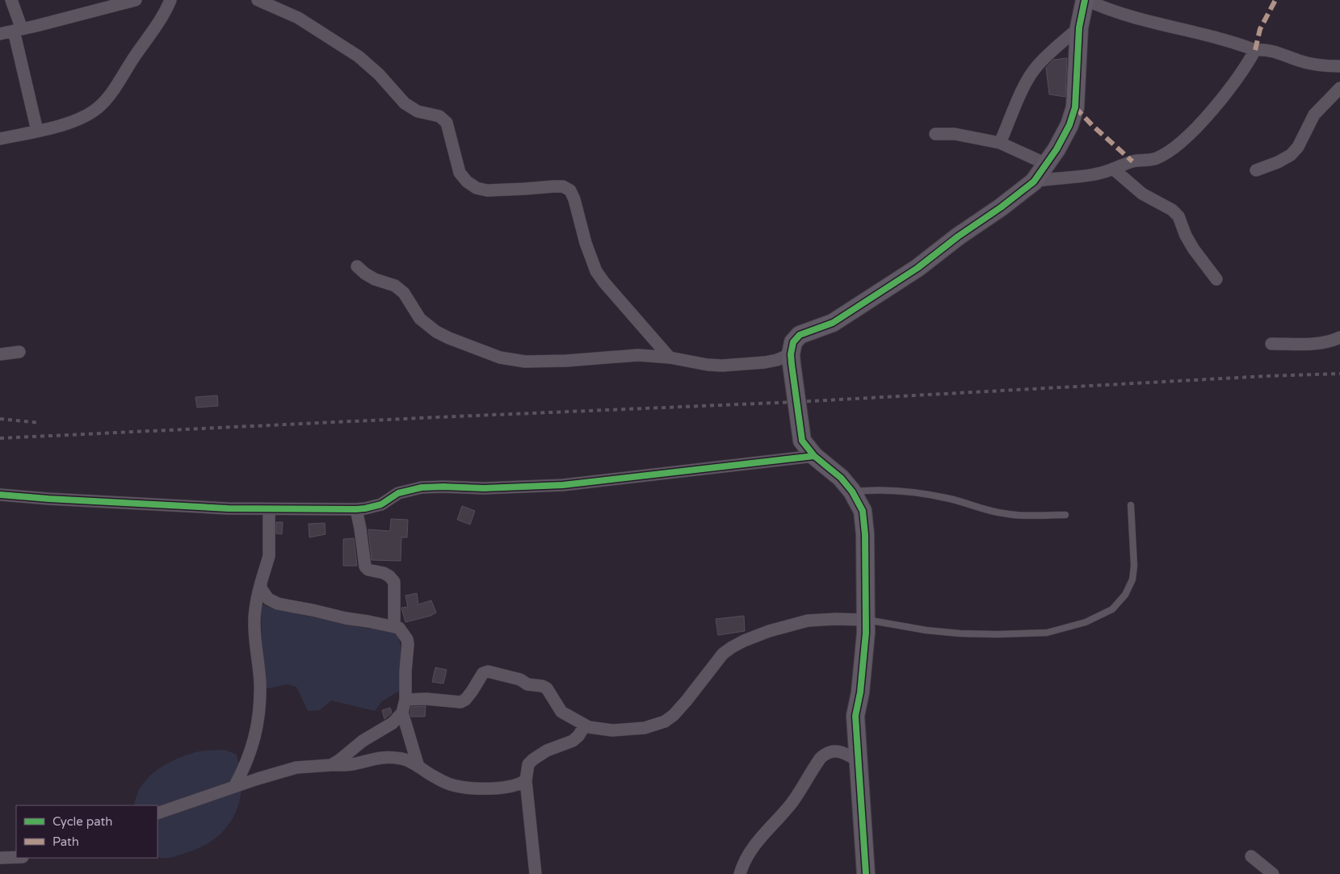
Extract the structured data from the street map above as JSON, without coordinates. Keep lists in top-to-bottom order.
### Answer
{
  "legend": ["Cycle path", "Path"]
}
